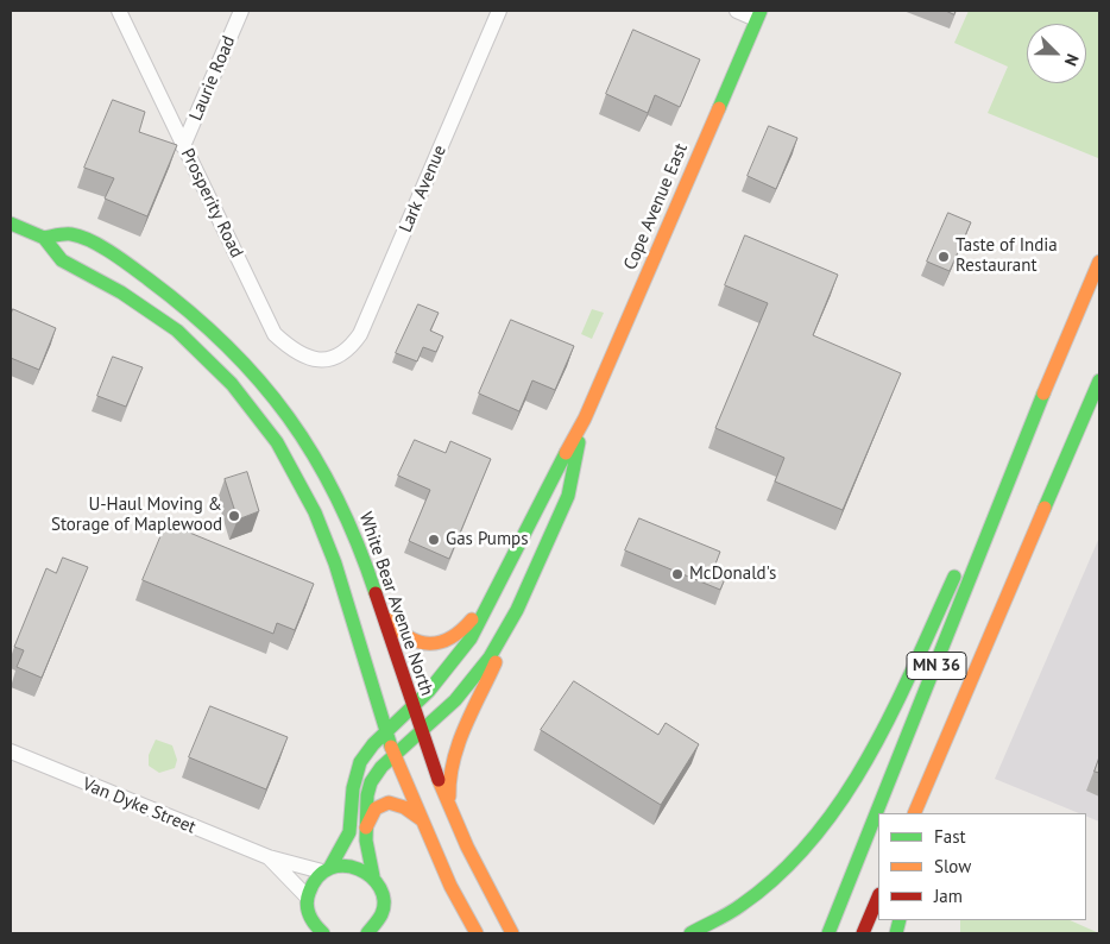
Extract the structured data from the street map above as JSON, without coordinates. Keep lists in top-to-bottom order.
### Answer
{
  "streets": {
    "main road": ["Cope Avenue East", "White Bear Avenue North", "MN 36"],
    "street": [
      "Laurie Road",
      "Lark Avenue",
      "Prosperity Road",
      "Van Dyke Street"
    ]
  },
  "crossings": [
    ["Laurie Road", "Prosperity Road"],
    ["Lark Avenue", "Prosperity Road"],
    ["Cope Avenue East", "White Bear Avenue North"],
    ["Cope Avenue East", "Van Dyke Street"]
  ],
  "places": [
    "Taste of India Restaurant",
    "U-Haul Moving & Storage of Maplewood",
    "Gas Pumps",
    "McDonald's"
  ],
  "legend": ["Fast", "Slow", "Jam"],
  "north": "bottom right"
}
